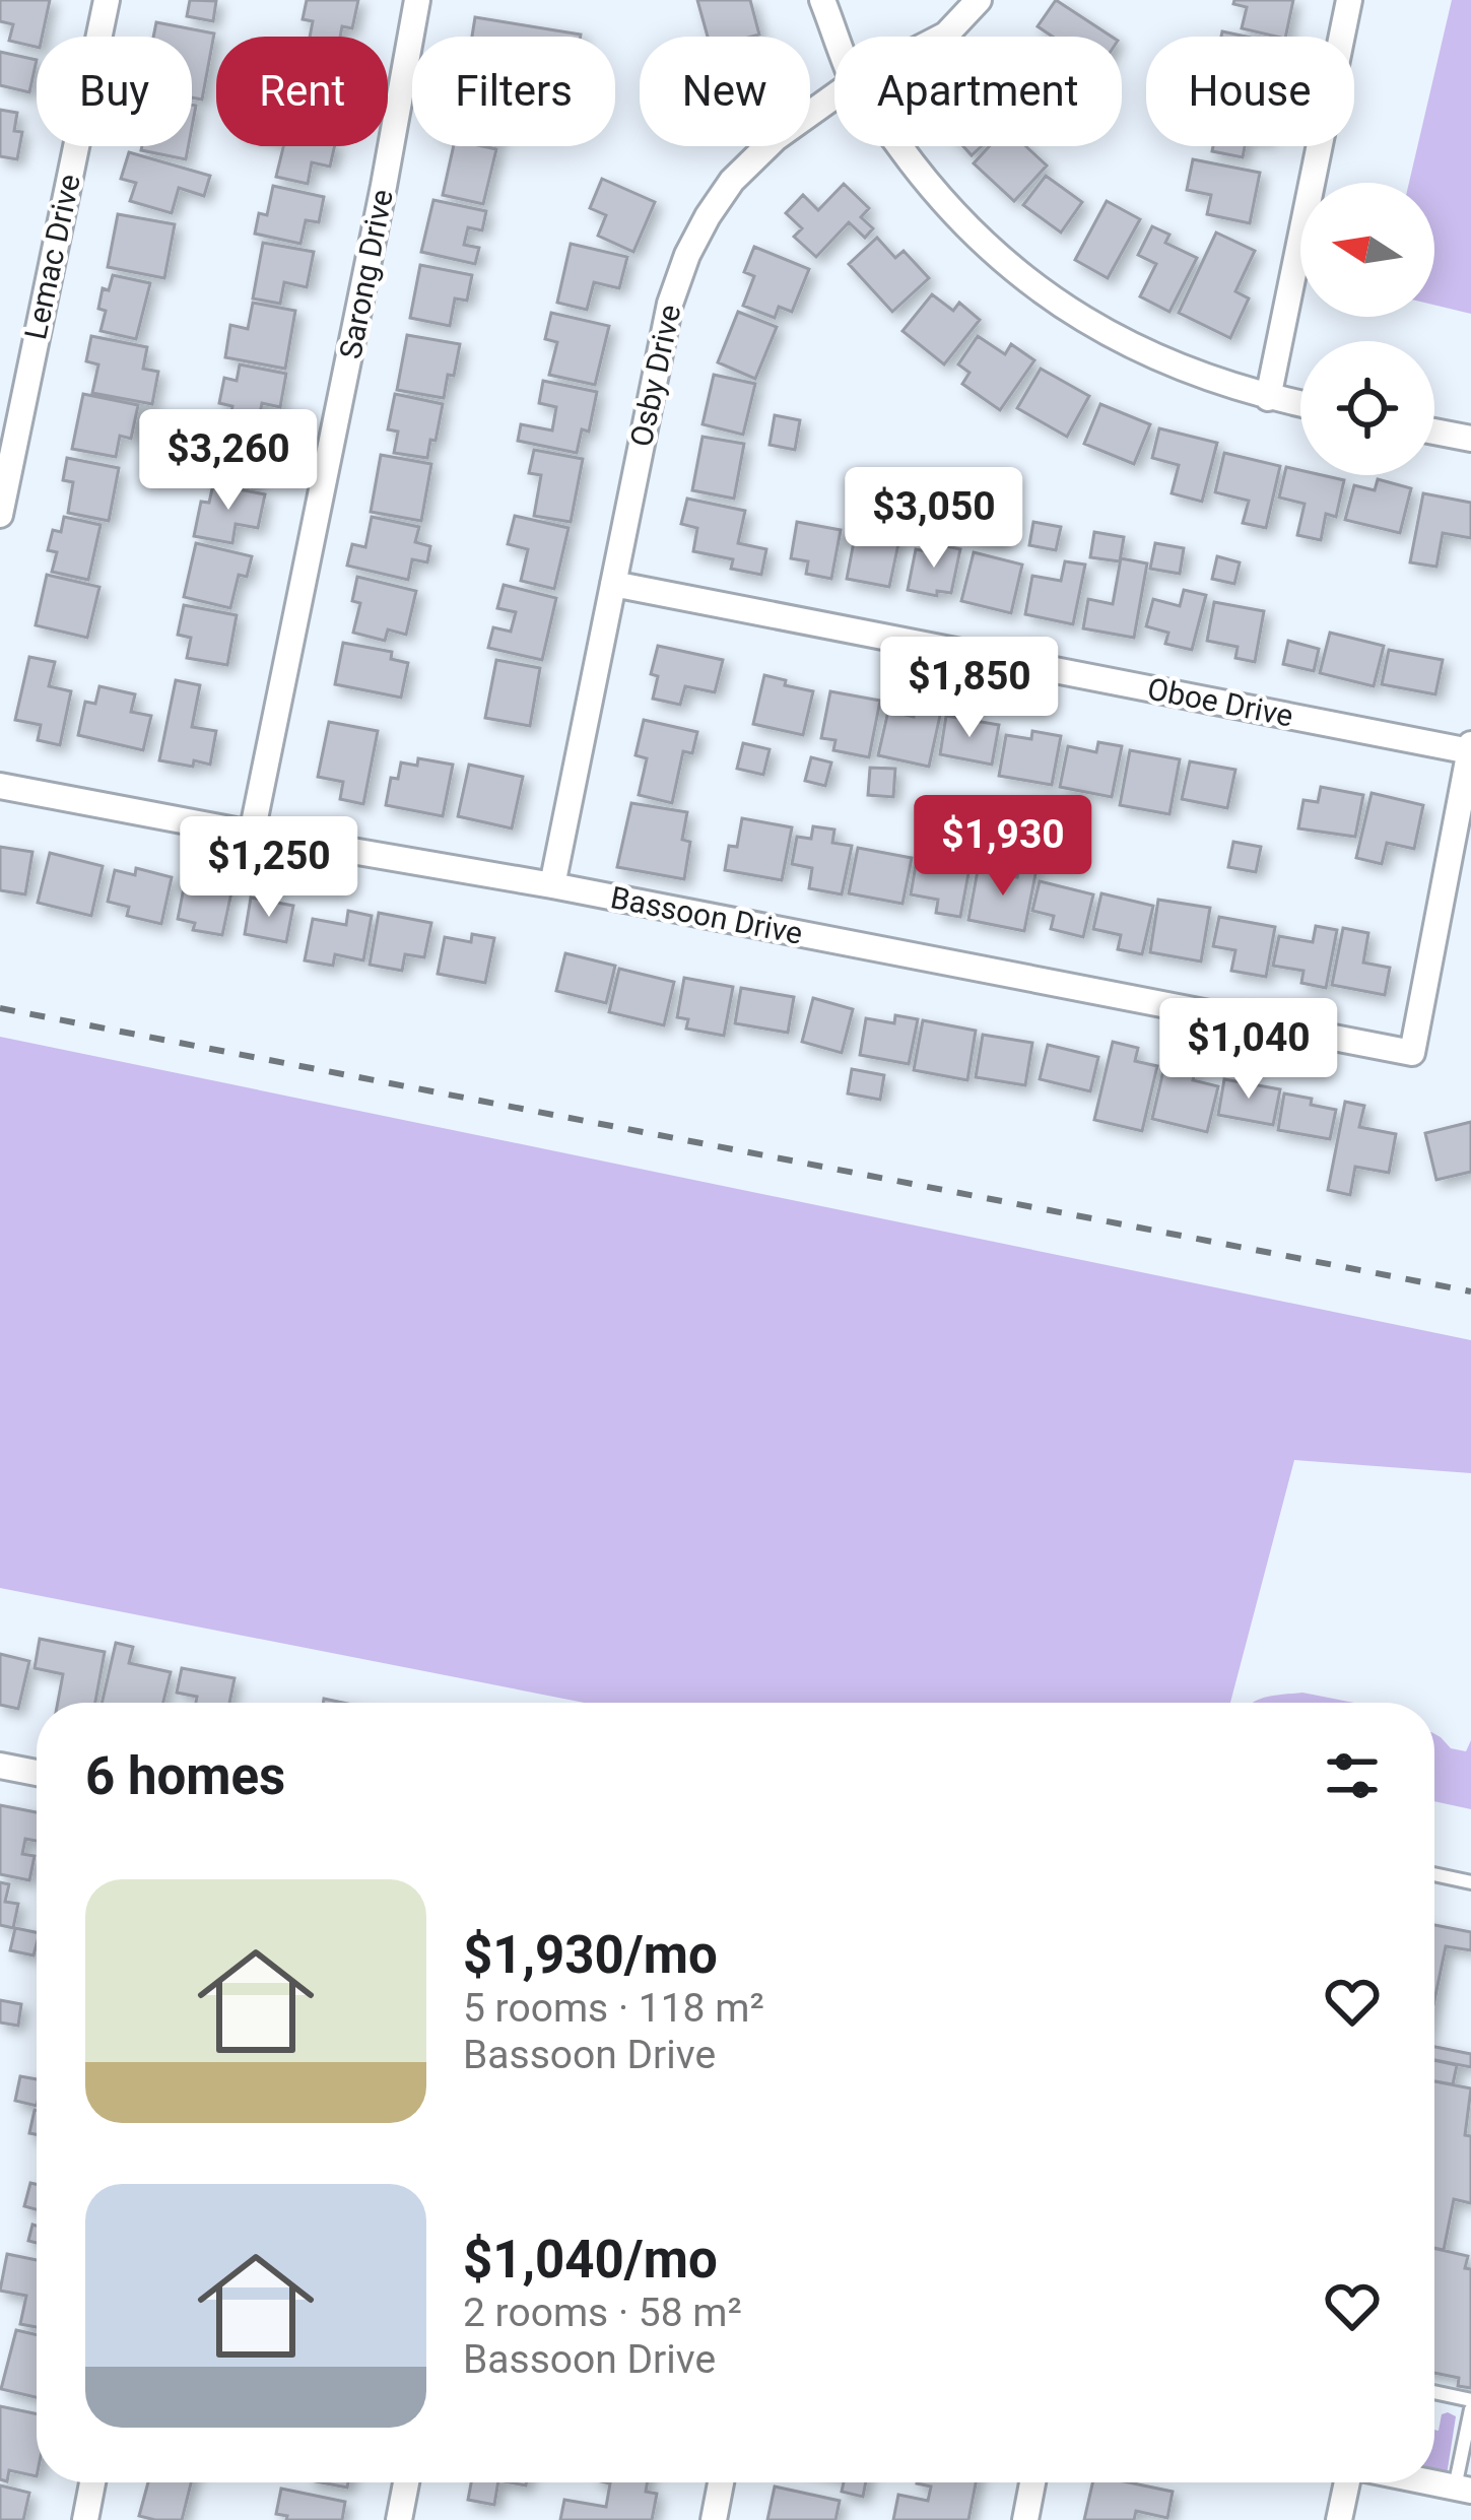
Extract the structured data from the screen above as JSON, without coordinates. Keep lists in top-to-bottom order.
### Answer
{
  "streets": {
    "street": [
      "Lemac Drive",
      "Sarong Drive",
      "Osby Drive",
      "Oboe Drive",
      "Bassoon Drive"
    ]
  },
  "crossings": [
    ["Sarong Drive", "Bassoon Drive"],
    ["Osby Drive", "Oboe Drive"],
    ["Osby Drive", "Bassoon Drive"],
    ["Oboe Drive", "Bassoon Drive"]
  ],
  "north": "left",
  "page": {
    "chip": [
      "Buy",
      "Rent",
      "Filters",
      "New",
      "Apartment",
      "House"
    ],
    "price": [
      "$3,260",
      "$3,050",
      "$1,850",
      "$1,930",
      "$1,250",
      "$1,040"
    ],
    "heading": "6 homes",
    "list": [
      {
        "name": "$1,930/mo",
        "note": "5 rooms · 118 m² · Bassoon Drive"
      },
      {
        "name": "$1,040/mo",
        "note": "2 rooms · 58 m² · Bassoon Drive"
      }
    ]
  }
}
